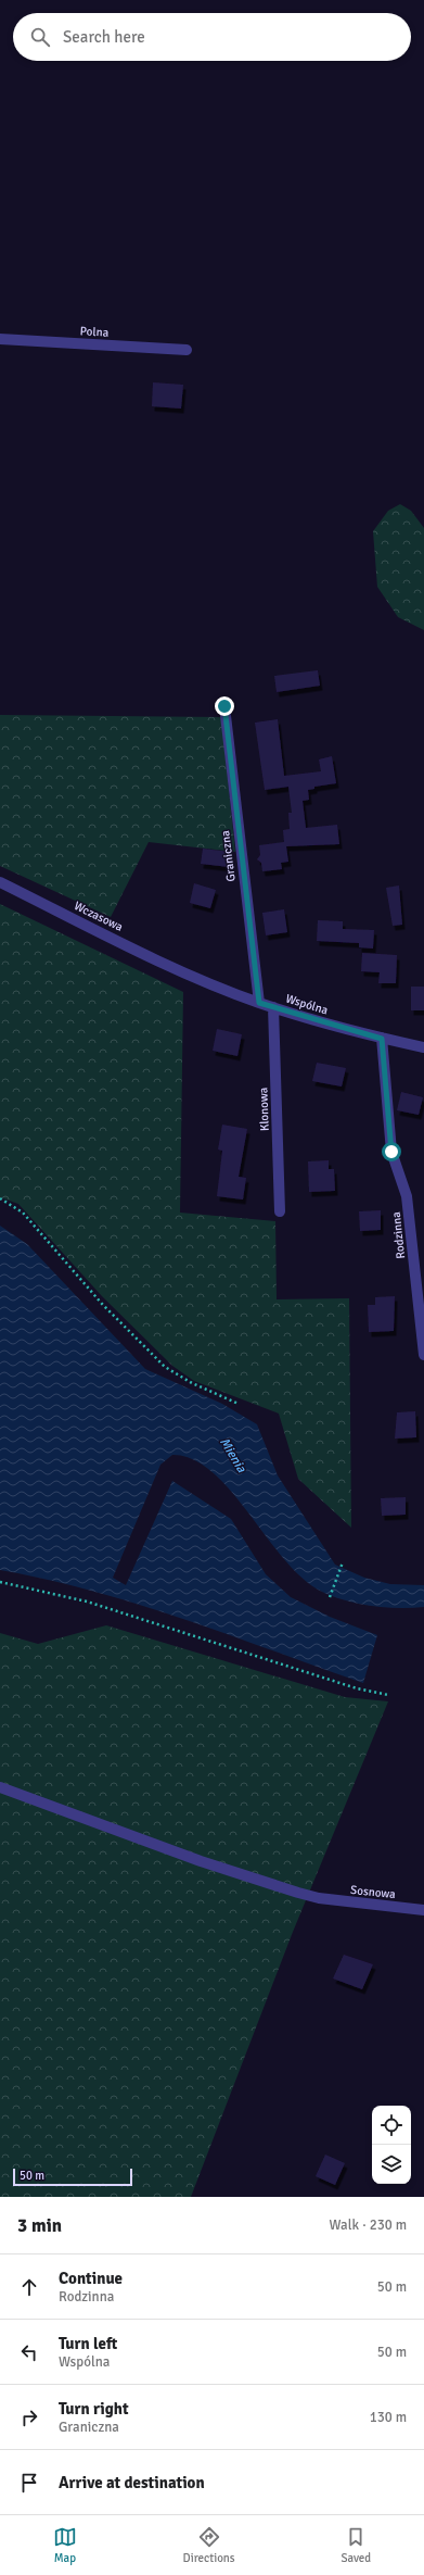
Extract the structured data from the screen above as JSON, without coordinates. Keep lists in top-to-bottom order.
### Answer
{
  "streets": {
    "street": [
      "Polna",
      "Graniczna",
      "Wczasowa",
      "Wspólna",
      "Klonowa",
      "Rodzinna",
      "Sosnowa"
    ]
  },
  "crossings": [
    ["Graniczna", "Wspólna"],
    ["Wczasowa", "Wspólna"],
    ["Wspólna", "Klonowa"],
    ["Wspólna", "Rodzinna"]
  ],
  "water": ["Mienia"],
  "scale_bar": "50 m",
  "page": {
    "search": "Search here",
    "scale": "50 m",
    "heading": ["3 min", "Walk · 230 m"],
    "list": [
      ["Continue", "Rodzinna", "50 m"],
      ["Turn left", "Wspólna", "50 m"],
      ["Turn right", "Graniczna", "130 m"],
      "Arrive at destination"
    ],
    "nav": ["Map", "Directions", "Saved"]
  }
}
